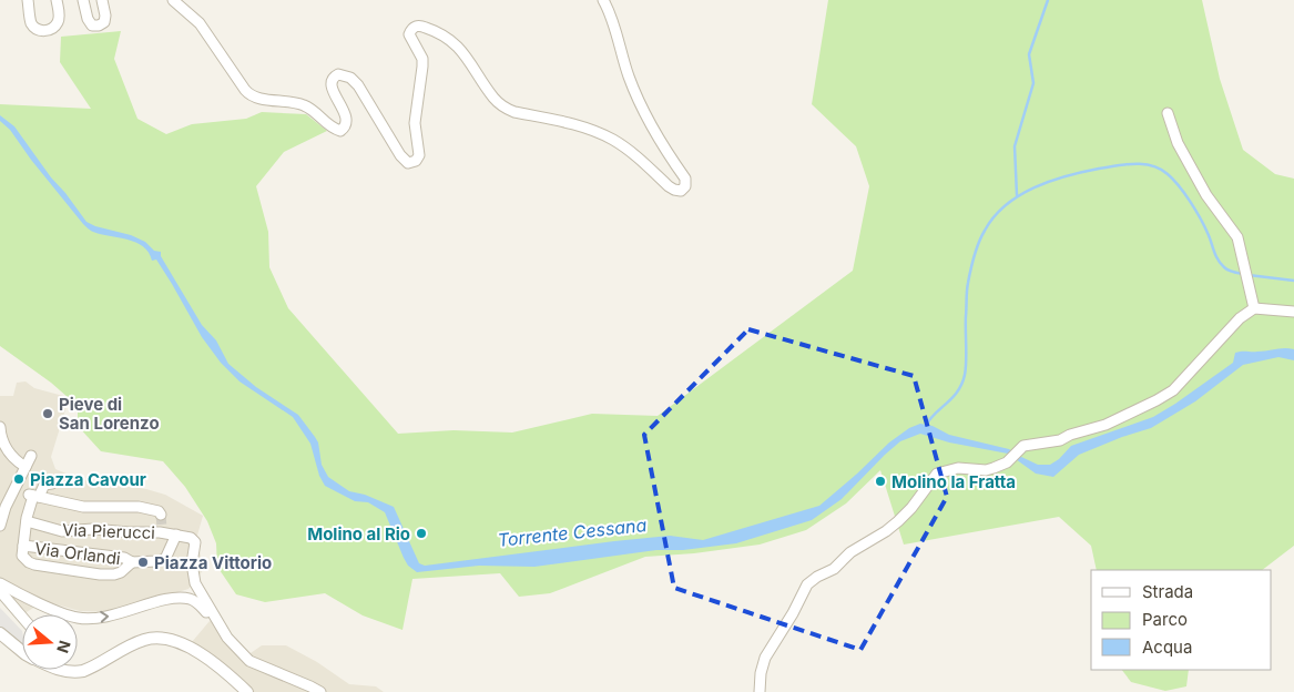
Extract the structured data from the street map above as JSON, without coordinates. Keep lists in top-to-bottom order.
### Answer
{
  "streets": {
    "street": ["Via Pierucci", "Via Orlandi"]
  },
  "water": ["Torrente Cessana"],
  "places": [
    "Pieve di San Lorenzo",
    "Piazza Cavour",
    "Molino la Fratta",
    "Molino al Rio",
    "Piazza Vittorio"
  ],
  "legend": ["Strada", "Parco", "Acqua"],
  "north": "right"
}
